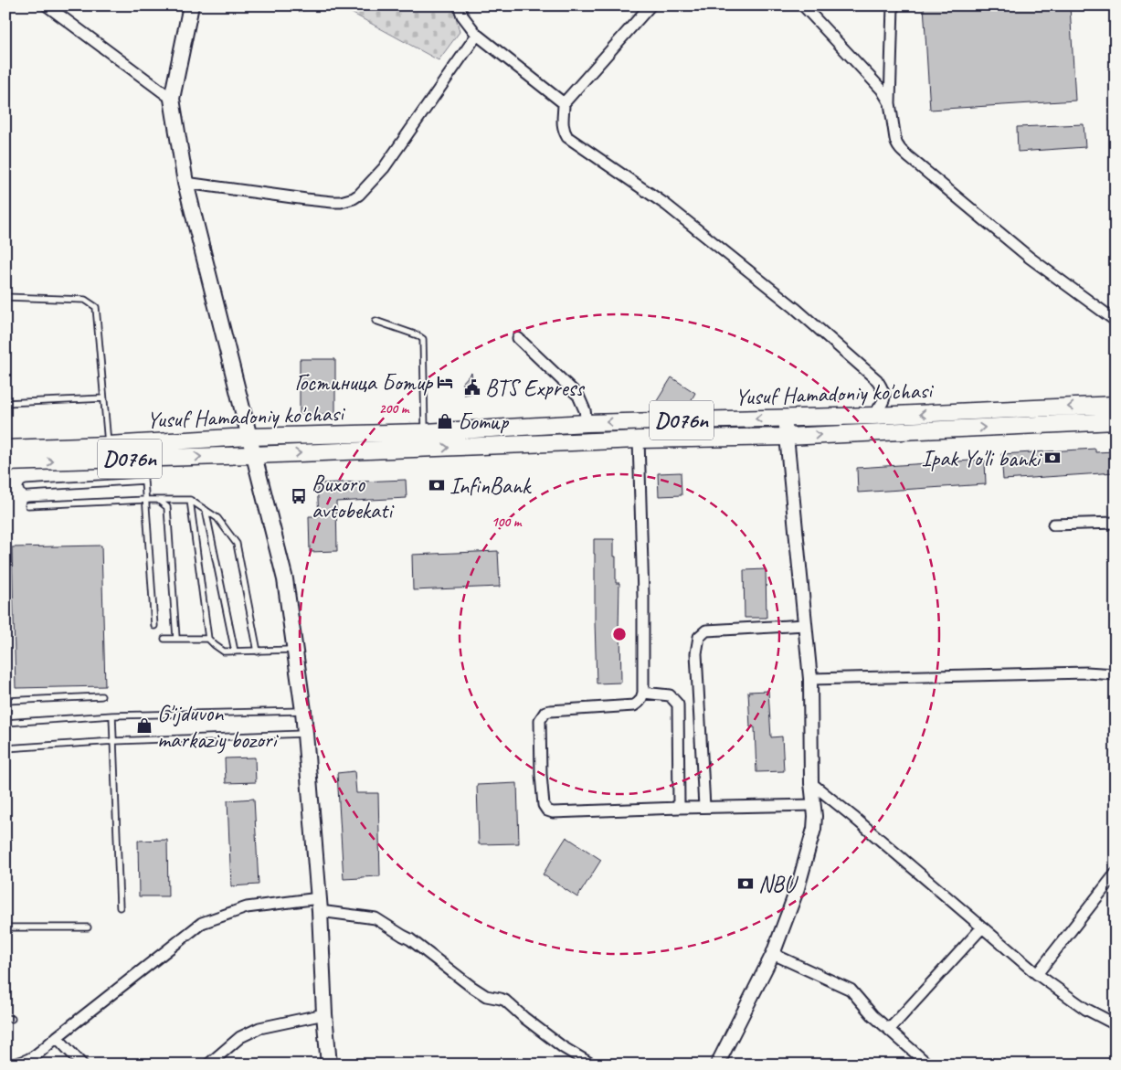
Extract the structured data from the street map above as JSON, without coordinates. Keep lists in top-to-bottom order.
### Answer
{
  "streets": {
    "main road": ["Yusuf Hamadoniy ko'chasi", "D076n"]
  },
  "places": {
    "hotel": ["Гостиница Ботир"],
    "public building": ["BTS Express"],
    "shop": ["Ботир", "G'ijduvon markaziy bozori"],
    "bank": ["Ipak Yo'li banki", "InfinBank", "NBU"],
    "bus stop": ["Buxoro avtobekati"]
  },
  "rings": ["200 m", "100 m"]
}
